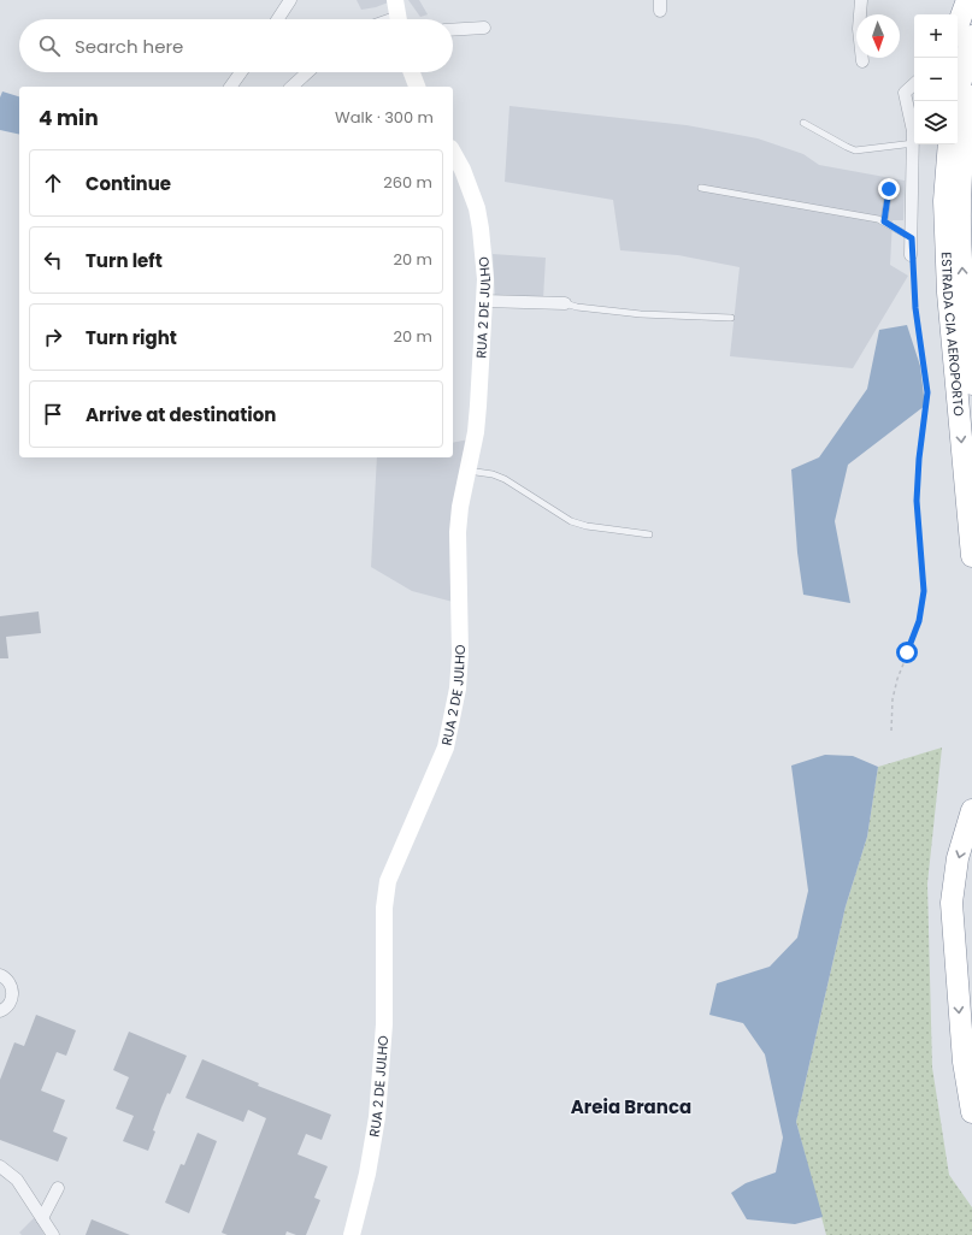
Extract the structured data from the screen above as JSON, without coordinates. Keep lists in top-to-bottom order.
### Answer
{
  "streets": {
    "highway": ["ESTRADA CIA AEROPORTO"],
    "main road": ["RUA 2 DE JULHO"]
  },
  "districts": ["Areia Branca"],
  "north": "bottom",
  "page": {
    "map_buttons": ["+", "−"],
    "search": "Search here",
    "heading": ["4 min", "Walk · 300 m"],
    "list": [
      ["Continue", "260 m"],
      ["Turn left", "20 m"],
      ["Turn right", "20 m"],
      "Arrive at destination"
    ]
  }
}
